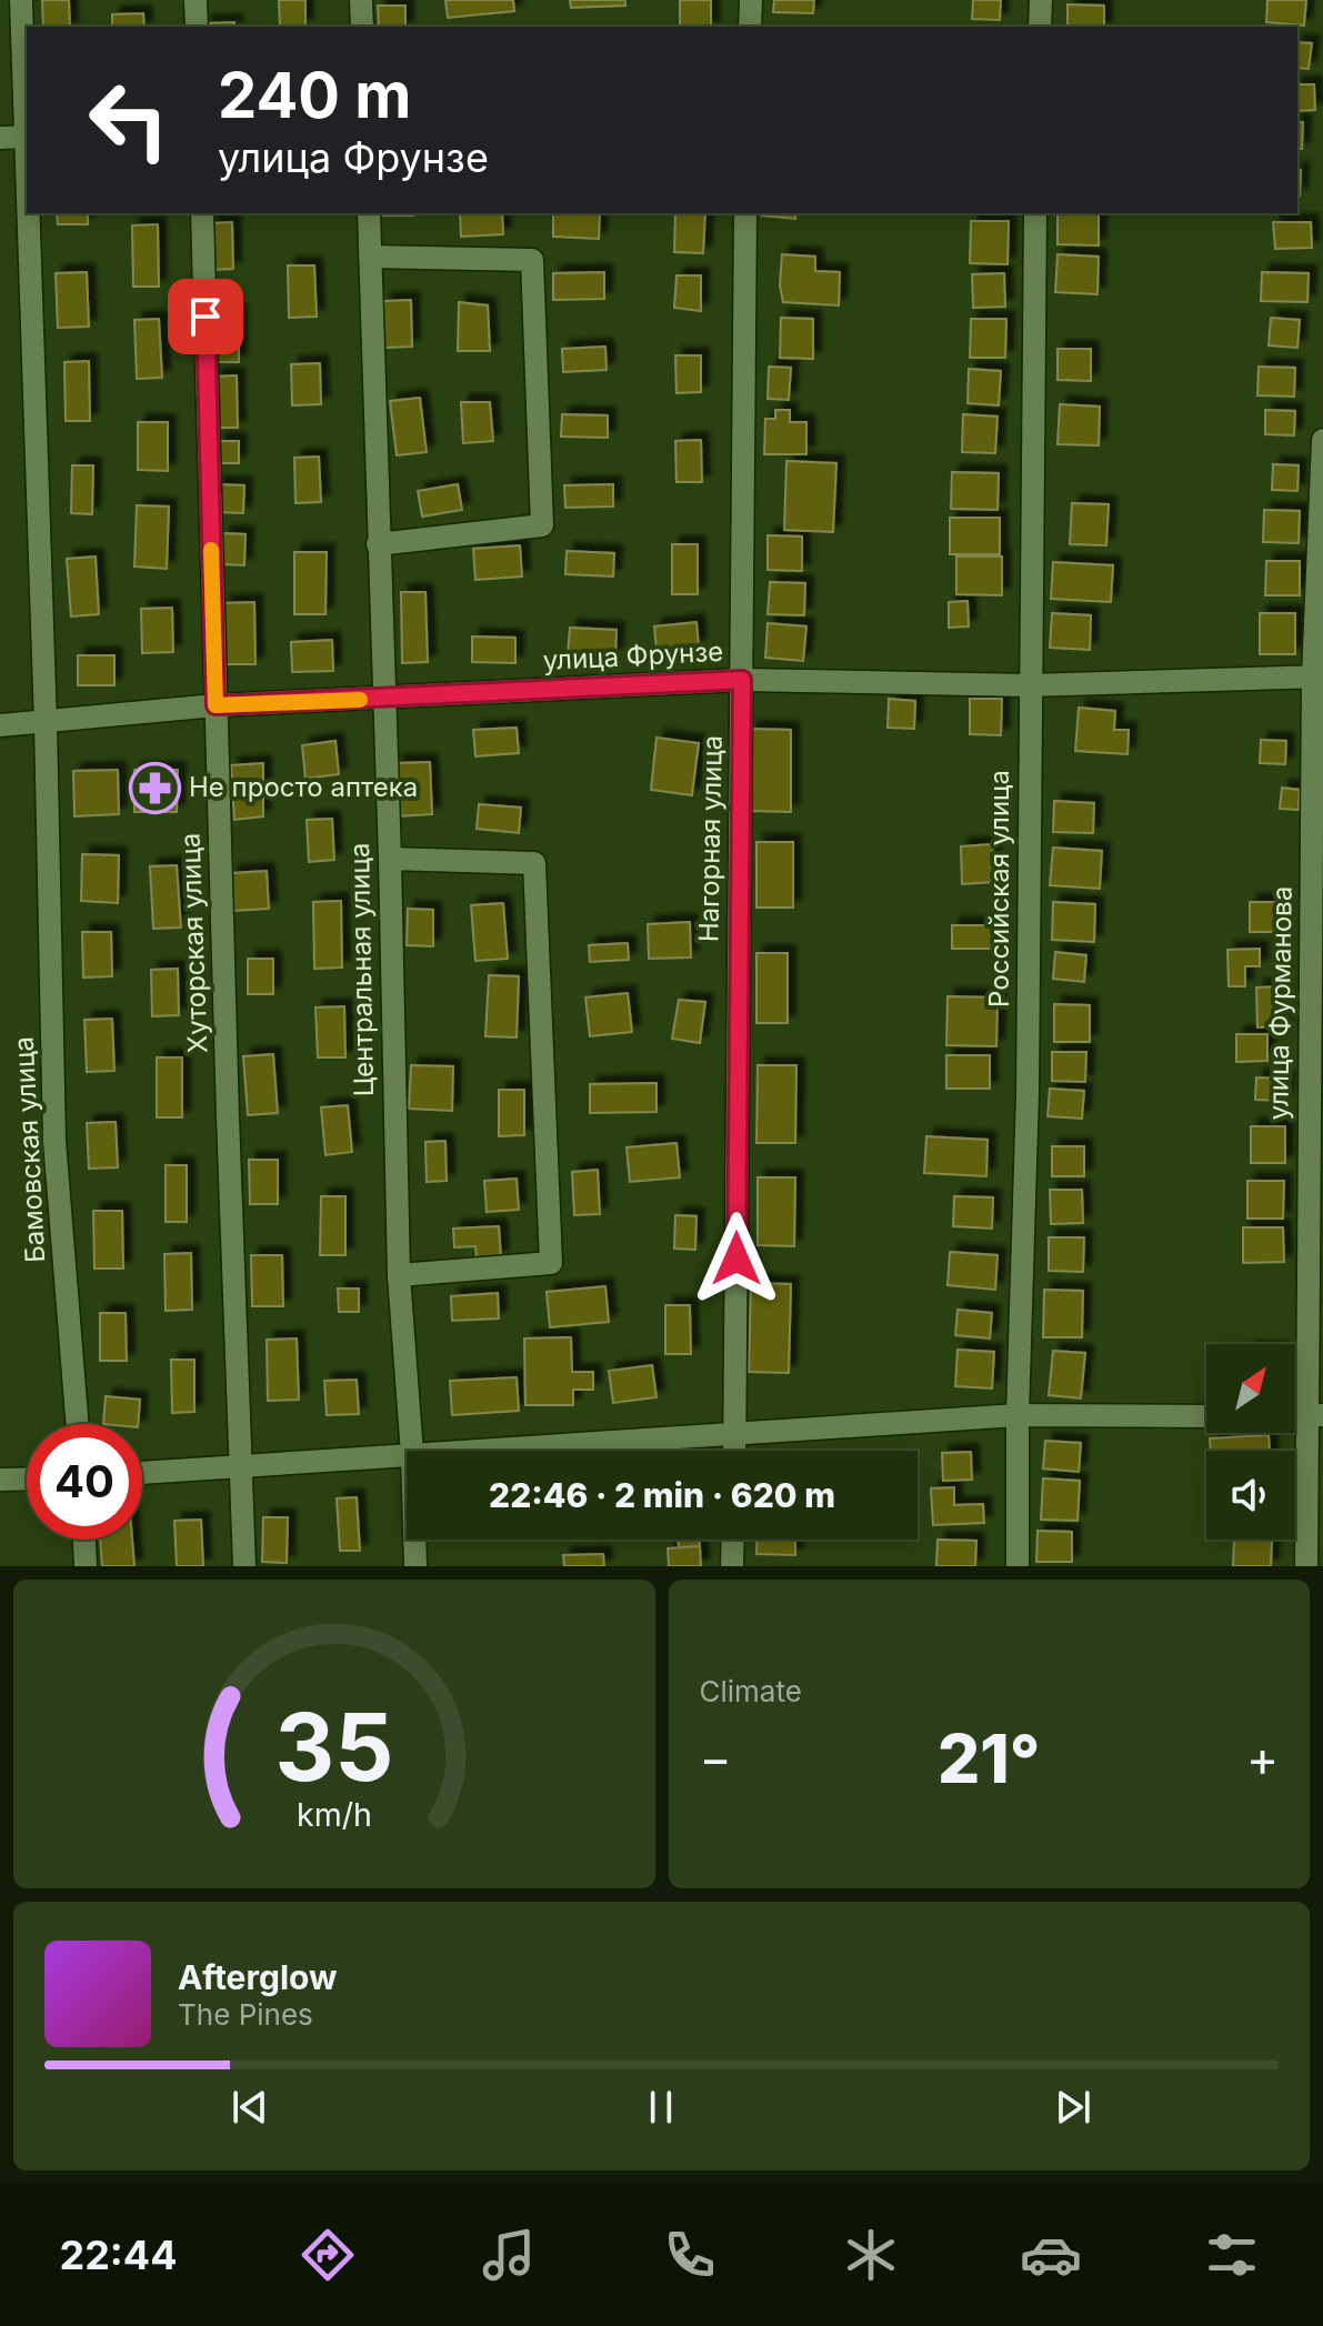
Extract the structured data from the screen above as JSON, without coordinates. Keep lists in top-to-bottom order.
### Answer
{
  "streets": {
    "street": [
      "улица Фрунзе",
      "Нагорная улица",
      "Российская улица",
      "Хуторская улица",
      "Центральная улица",
      "улица Фурманова",
      "Бамовская улица"
    ]
  },
  "crossings": [
    ["улица Фрунзе", "Нагорная улица"],
    ["улица Фрунзе", "Российская улица"],
    ["улица Фрунзе", "Хуторская улица"],
    ["улица Фрунзе", "Центральная улица"],
    ["улица Фрунзе", "улица Фурманова"],
    ["улица Фрунзе", "Бамовская улица"]
  ],
  "places": {
    "pharmacy": ["Не просто аптека"]
  },
  "north": "top right",
  "page": {
    "turn": ["240 m", "улица Фрунзе"],
    "limit": "40",
    "trip": "22:46 · 2 min · 620 m",
    "tile": "Climate",
    "heat": ["−", "21°", "+"],
    "song": ["Afterglow", "The Pines"],
    "tabs": "22:44",
    "gauge": ["35", "km/h"]
  }
}
